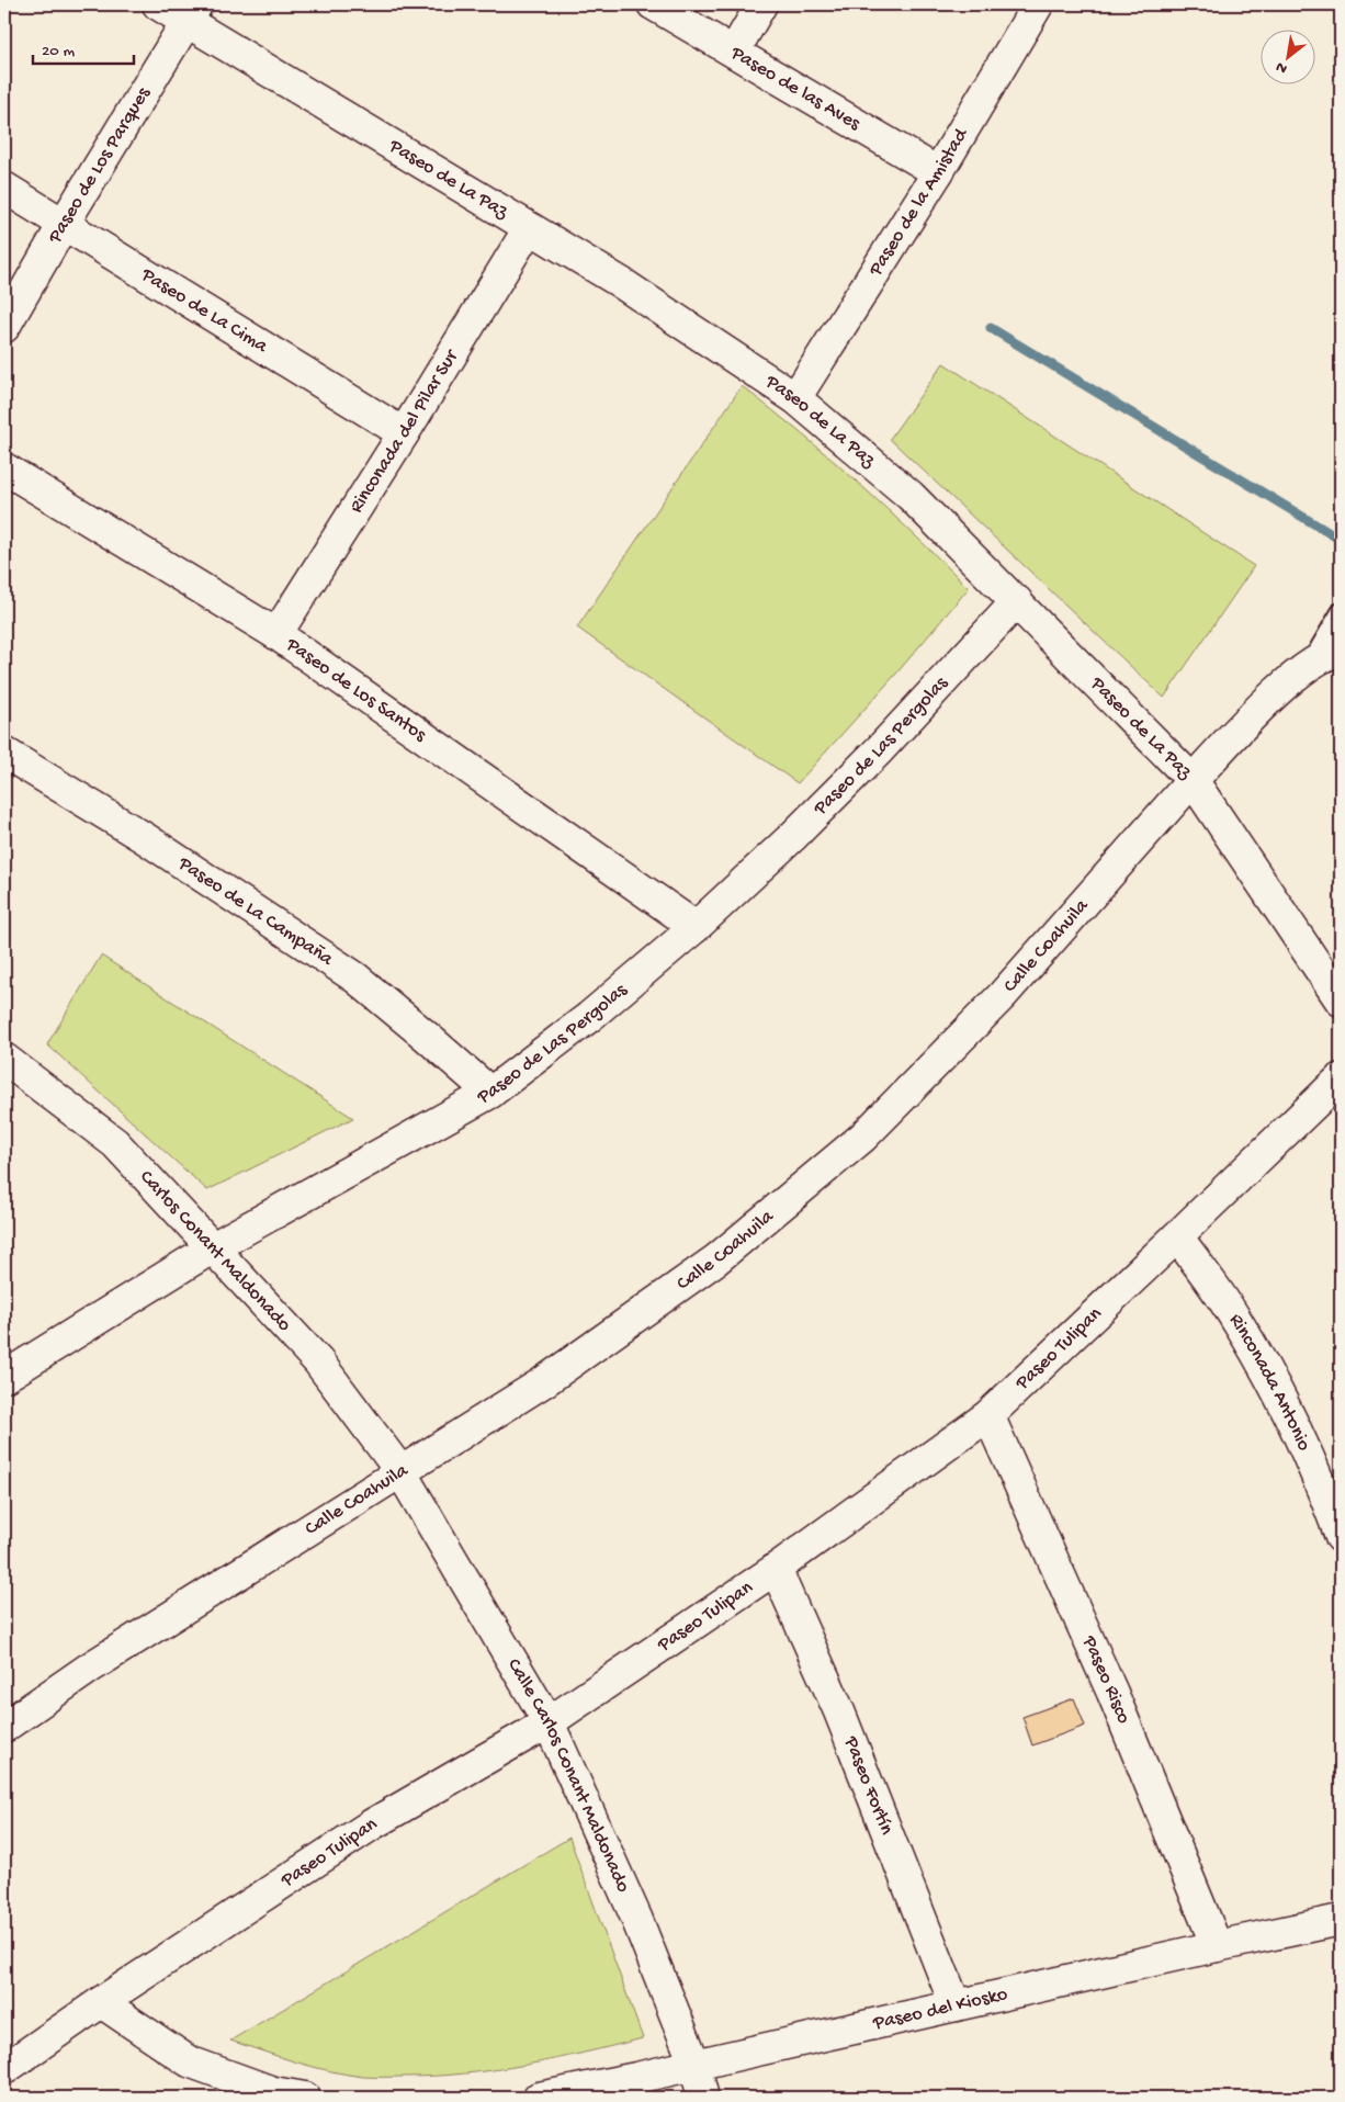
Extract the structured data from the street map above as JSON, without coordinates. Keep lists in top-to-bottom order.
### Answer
{
  "streets": {
    "street": [
      "Paseo de las Aves",
      "Paseo de Los Parques",
      "Paseo de La Paz",
      "Paseo de la Amistad",
      "Paseo de La Cima",
      "Rinconada del Pilar Sur",
      "Paseo de Los Santos",
      "Paseo de Las Pergolas",
      "Paseo de La Campaña",
      "Calle Coahuila",
      "Carlos Conant Maldonado",
      "Paseo Tulipan",
      "Rinconada Antonio",
      "Paseo Risco",
      "Calle Carlos Conant Maldonado",
      "Paseo Fortín",
      "Paseo del Kiosko"
    ]
  },
  "crossings": [
    ["Paseo de las Aves", "Paseo de la Amistad"],
    ["Paseo de Los Parques", "Paseo de La Paz"],
    ["Paseo de Los Parques", "Paseo de La Cima"],
    ["Paseo de La Paz", "Paseo de la Amistad"],
    ["Paseo de La Paz", "Rinconada del Pilar Sur"],
    ["Paseo de La Paz", "Paseo de Las Pergolas"],
    ["Paseo de La Paz", "Calle Coahuila"],
    ["Paseo de La Cima", "Rinconada del Pilar Sur"],
    ["Rinconada del Pilar Sur", "Paseo de Los Santos"],
    ["Paseo de Los Santos", "Paseo de Las Pergolas"],
    ["Paseo de Las Pergolas", "Paseo de La Campaña"],
    ["Paseo de Las Pergolas", "Carlos Conant Maldonado"],
    ["Calle Coahuila", "Carlos Conant Maldonado"],
    ["Calle Coahuila", "Calle Carlos Conant Maldonado"],
    ["Carlos Conant Maldonado", "Calle Carlos Conant Maldonado"],
    ["Paseo Tulipan", "Rinconada Antonio"],
    ["Paseo Tulipan", "Paseo Risco"],
    ["Paseo Tulipan", "Calle Carlos Conant Maldonado"],
    ["Paseo Tulipan", "Paseo Fortín"],
    ["Paseo Risco", "Paseo del Kiosko"],
    ["Calle Carlos Conant Maldonado", "Paseo del Kiosko"],
    ["Paseo Fortín", "Paseo del Kiosko"]
  ],
  "scale_bar": "20 m",
  "north": "bottom left"
}
